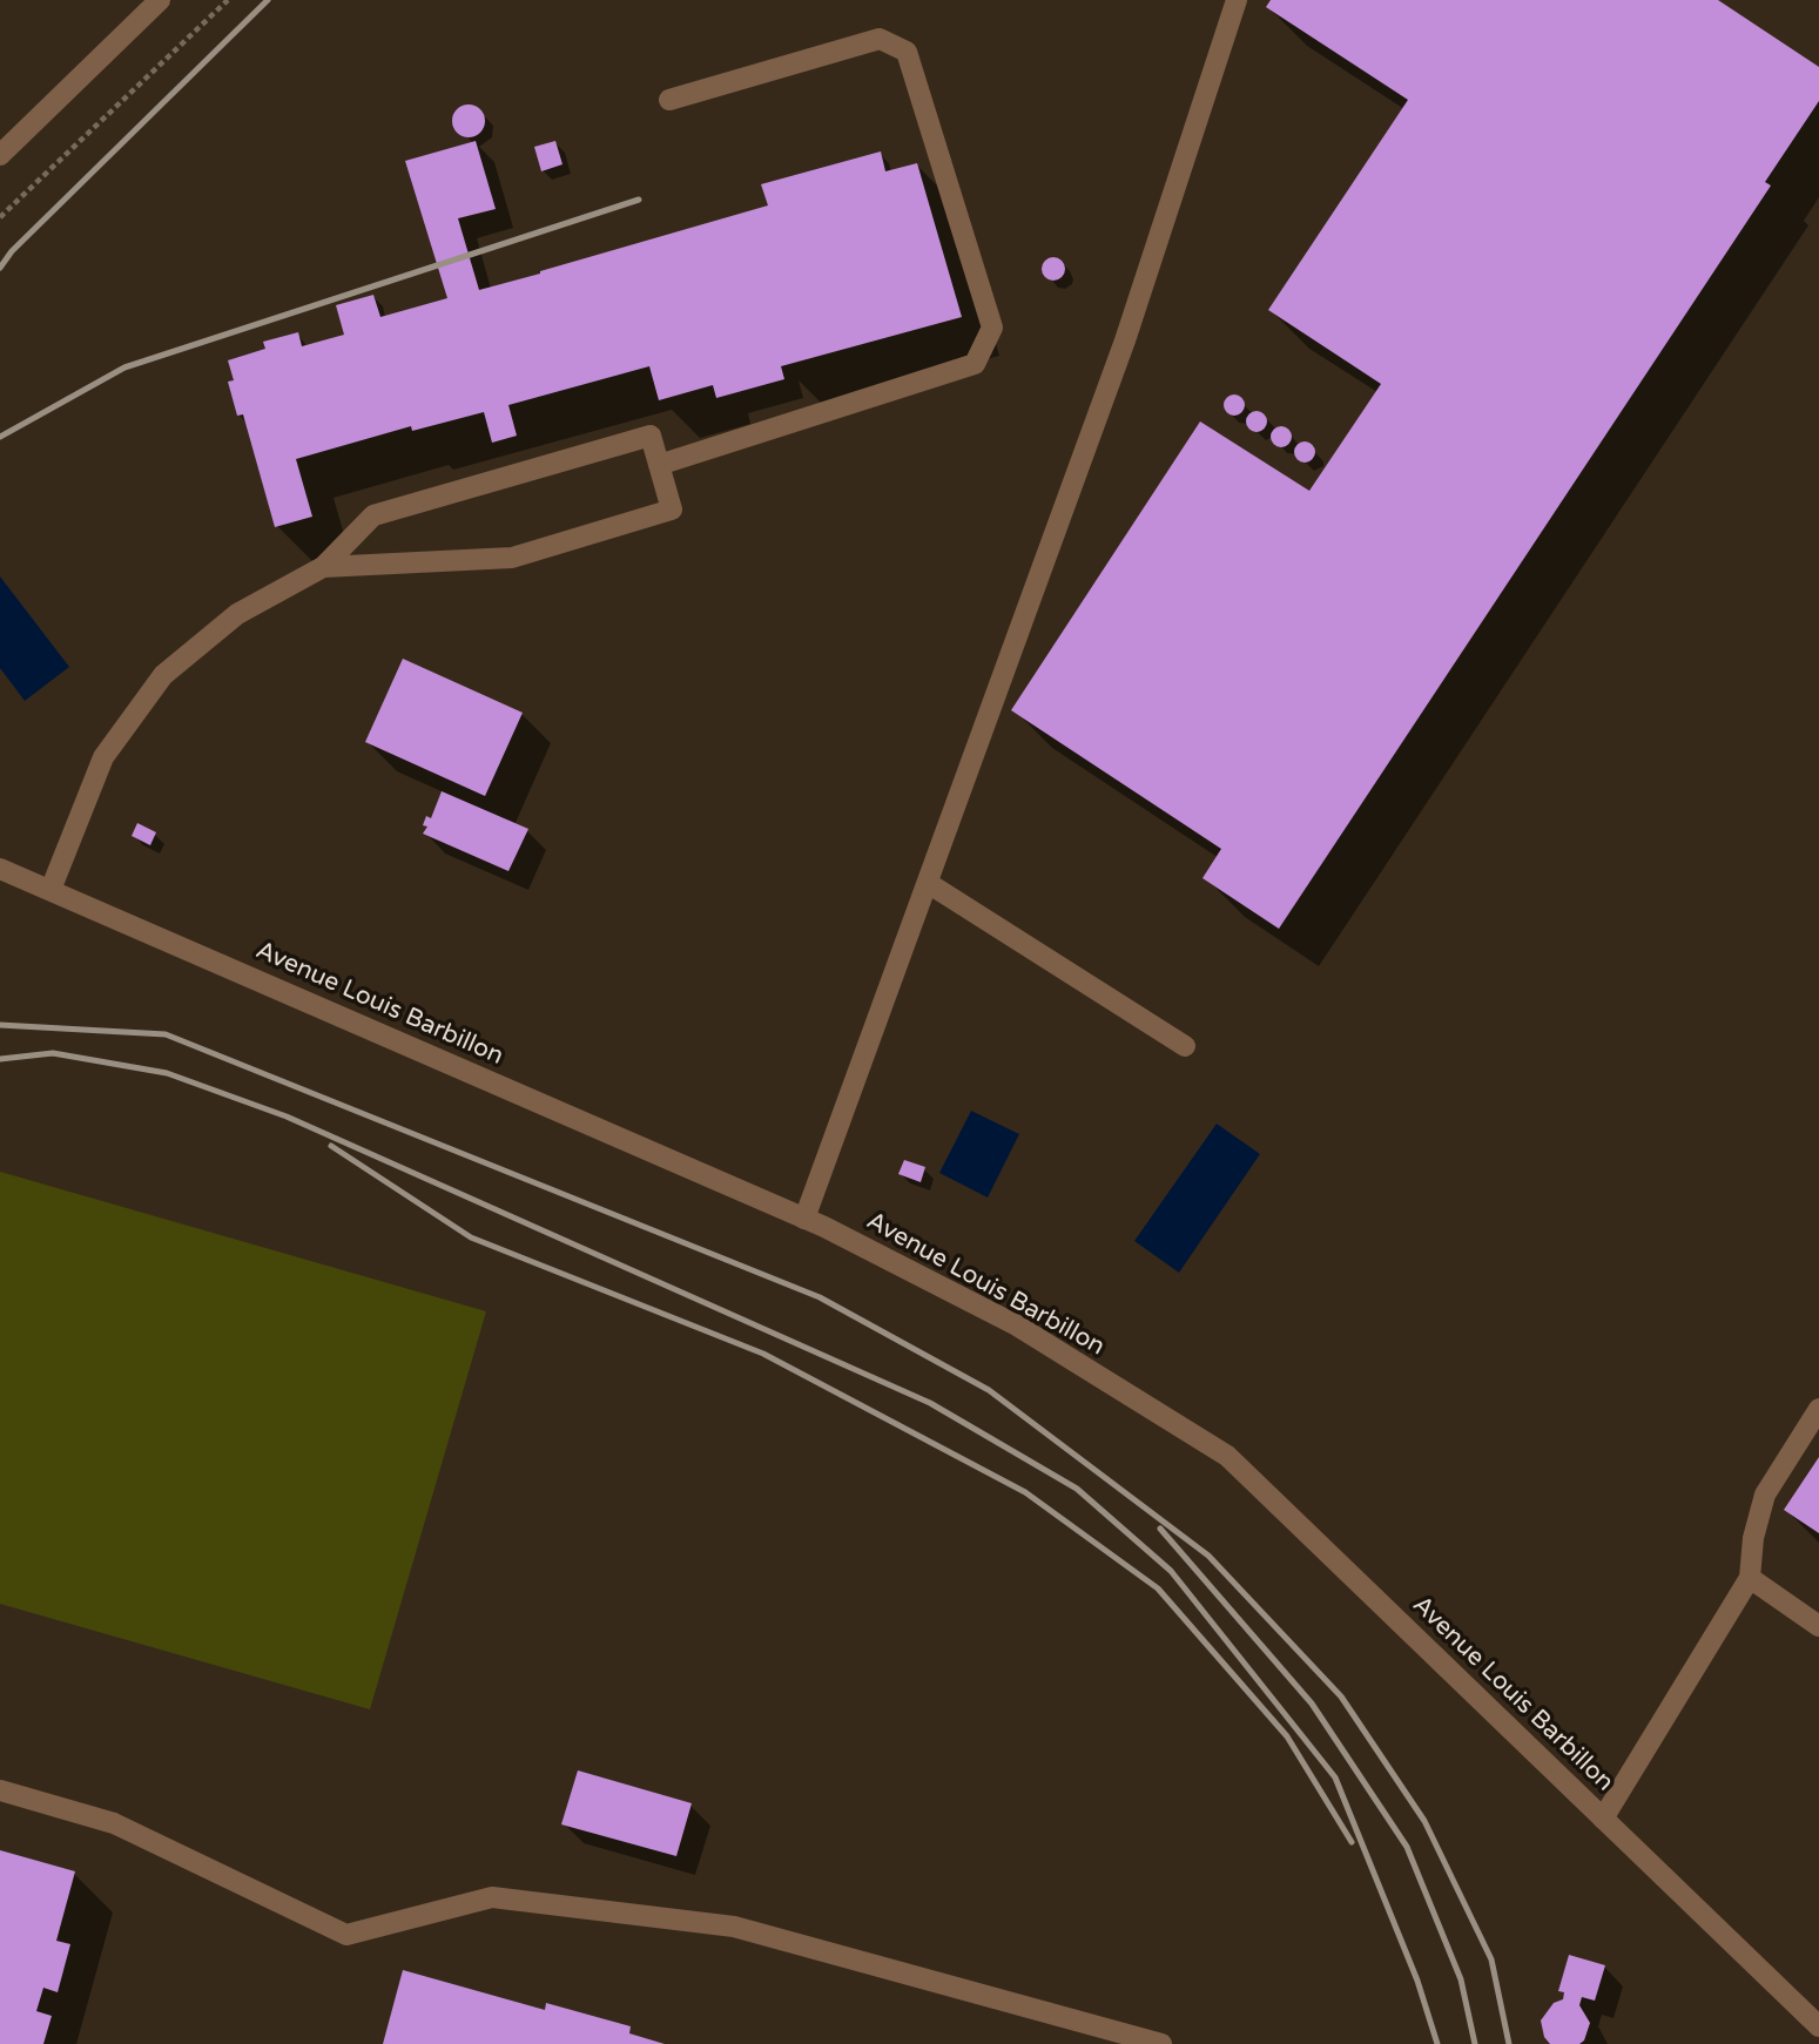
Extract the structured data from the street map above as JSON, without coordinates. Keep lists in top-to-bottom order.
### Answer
{
  "streets": {
    "street": ["Avenue Louis Barbillon"]
  }
}
